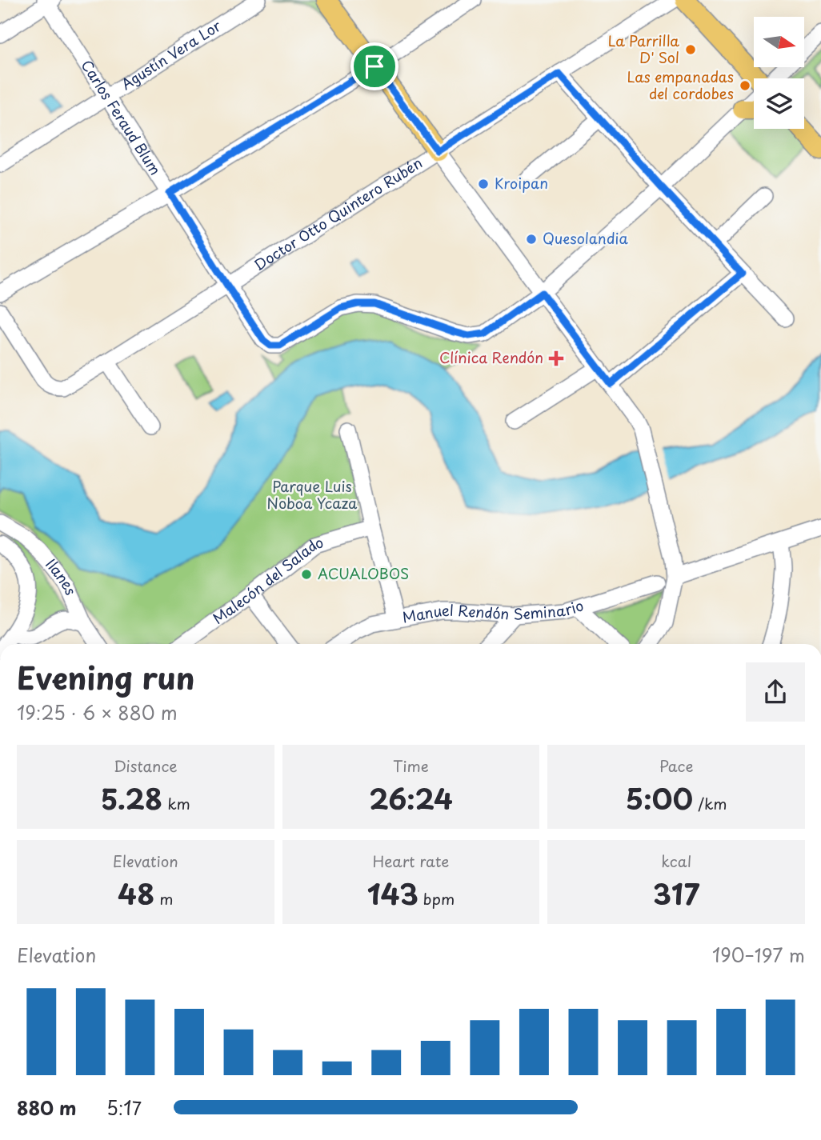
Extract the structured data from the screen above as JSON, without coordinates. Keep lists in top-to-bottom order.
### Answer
{
  "streets": {
    "street": [
      "Agustín Vera Lor",
      "Carlos Feraud Blum",
      "Doctor Otto Quintero Rubén",
      "Ilanes",
      "Malecón del Salado",
      "Manuel Rendón Seminario"
    ]
  },
  "crossings": [
    ["Agustín Vera Lor", "Carlos Feraud Blum"],
    ["Carlos Feraud Blum", "Doctor Otto Quintero Rubén"]
  ],
  "parks": ["Parque Luis Noboa Ycaza"],
  "places": {
    "other": [
      "La Parrilla D' Sol",
      "Las empanadas del cordobes",
      "Kroipan",
      "Quesolandia",
      "ACUALOBOS"
    ],
    "health": ["Clínica Rendón"]
  },
  "north": "right",
  "page": {
    "heading": ["Evening run", "19:25 · 6 × 880 m"],
    "stats": [
      ["Distance", "5.28 km"],
      ["Time", "26:24"],
      ["Pace", "5:00 /km"],
      ["Elevation", "48 m"],
      ["Heart rate", "143 bpm"],
      ["kcal", "317"]
    ],
    "chart": ["Elevation", "190–197 m"],
    "list": [
      {
        "name": "880 m",
        "note": "5:17"
      }
    ]
  }
}
